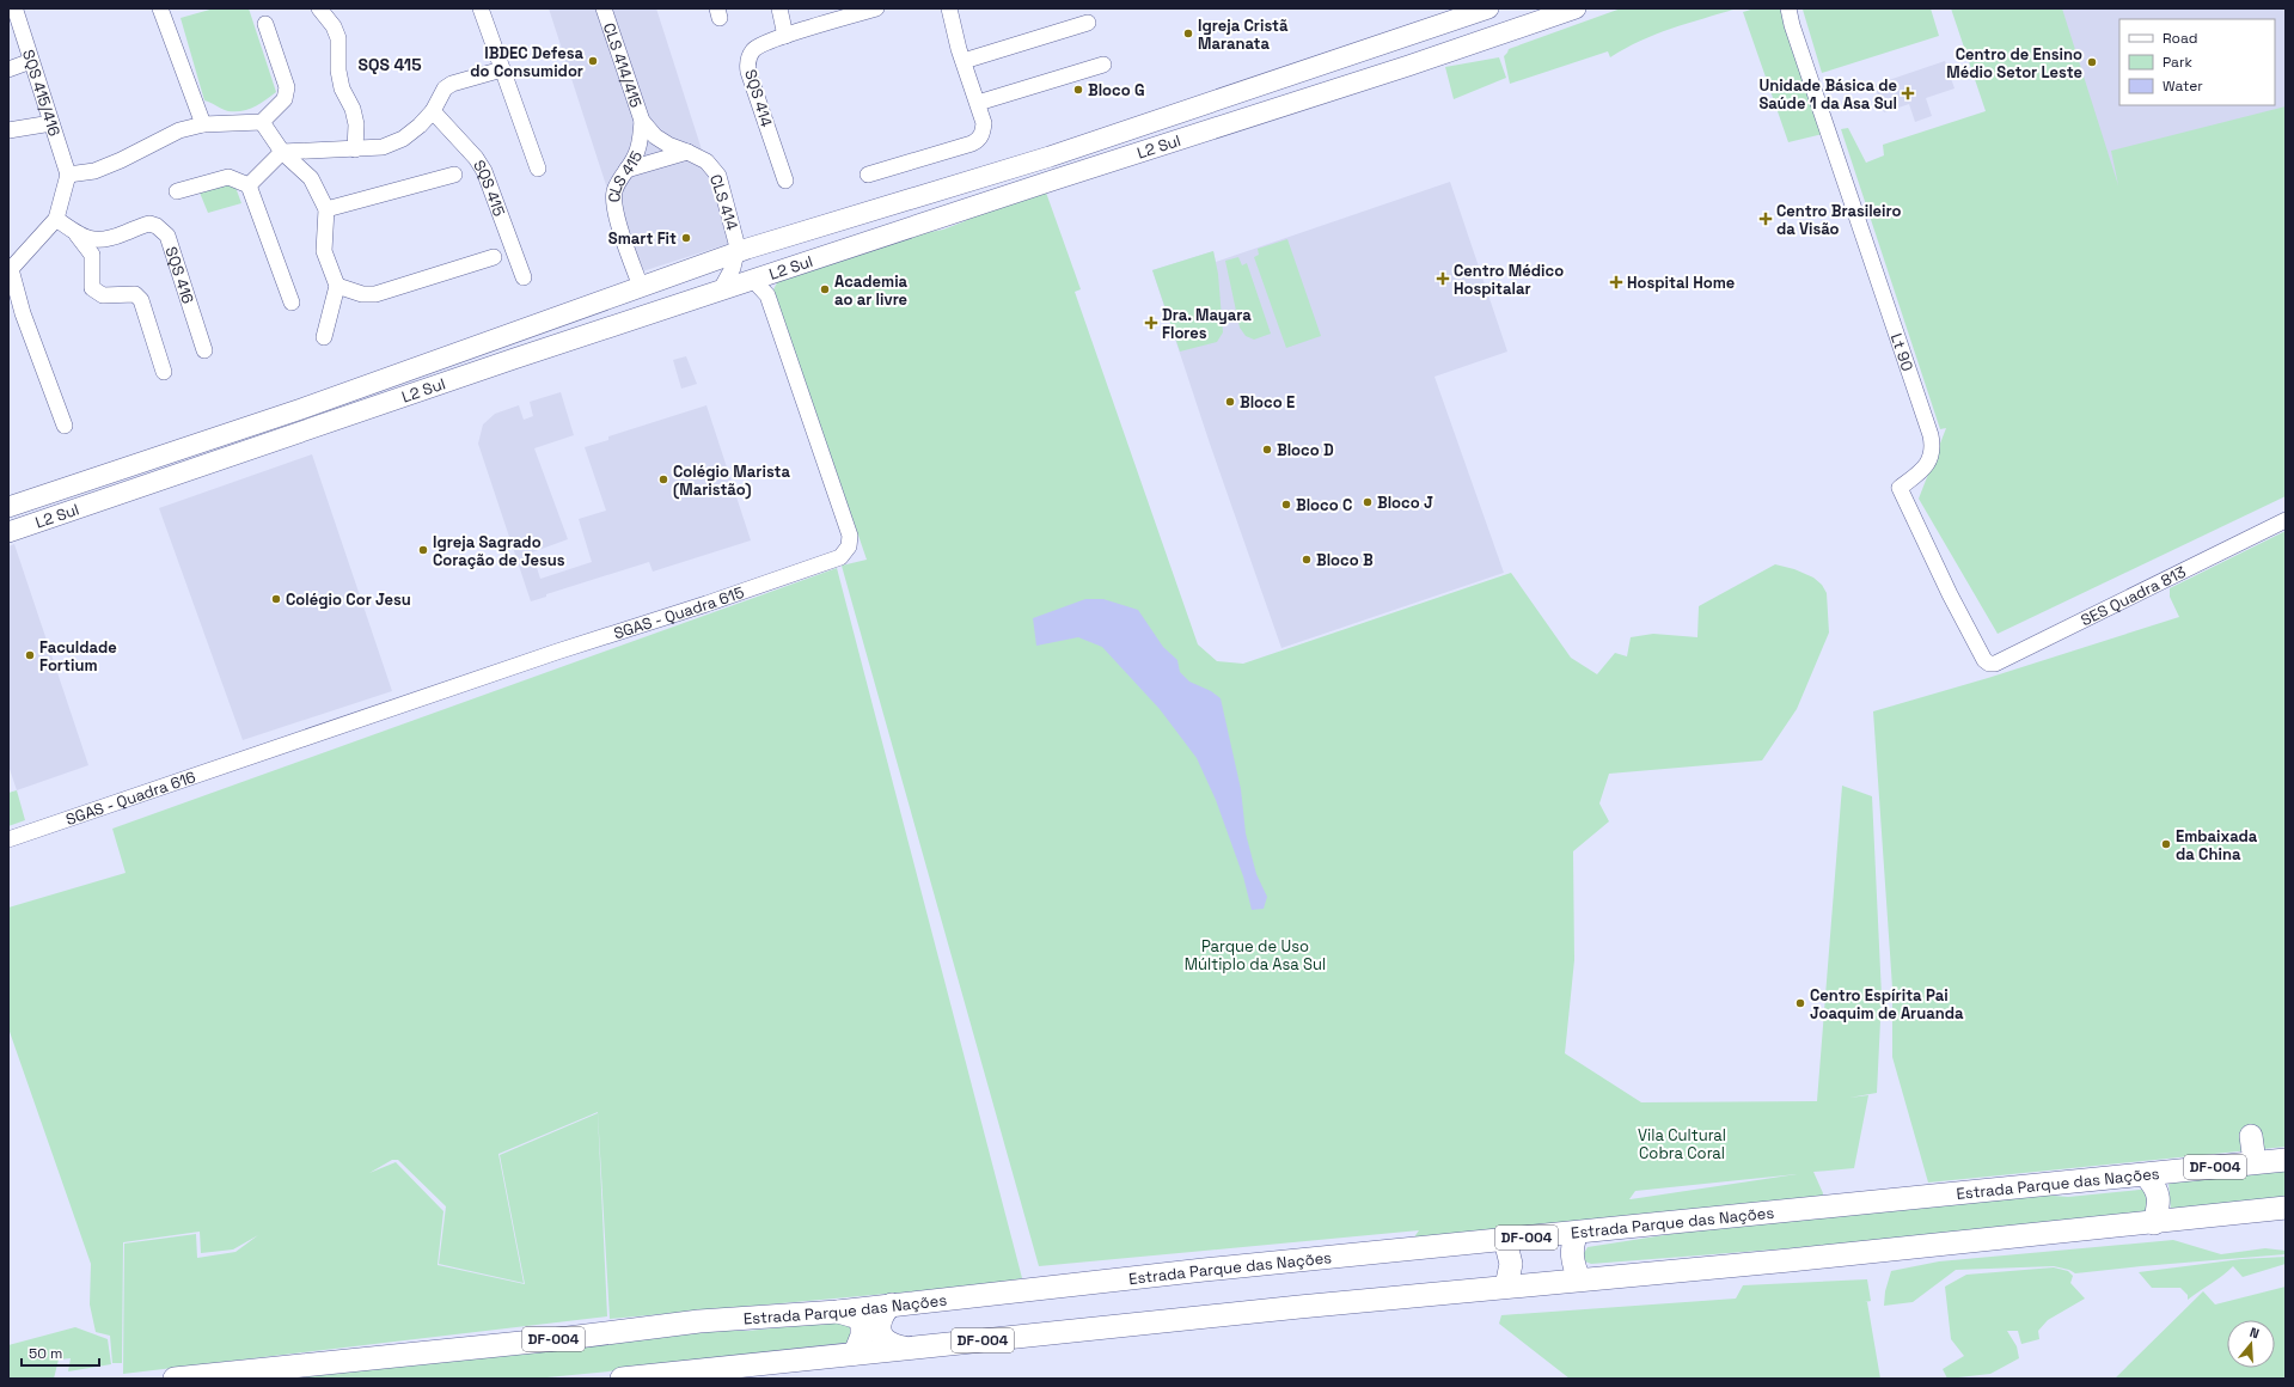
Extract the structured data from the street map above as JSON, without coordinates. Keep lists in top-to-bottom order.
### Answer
{
  "streets": {
    "highway": ["DF-004", "Estrada Parque das Nações"],
    "main road": ["L2 Sul"],
    "street": [
      "CLS 414/415",
      "SQS 415/416",
      "SQS 414",
      "CLS 415",
      "SQS 415",
      "CLS 414",
      "SQS 416",
      "Lt 90",
      "SES Quadra 813",
      "SGAS - Quadra 615",
      "SGAS - Quadra 616"
    ]
  },
  "crossings": [
    ["CLS 414/415", "CLS 415"],
    ["CLS 414/415", "CLS 414"],
    ["L2 Sul", "CLS 415"],
    ["L2 Sul", "CLS 414"],
    ["L2 Sul", "SGAS - Quadra 615"],
    ["CLS 415", "CLS 414"],
    ["Lt 90", "SES Quadra 813"],
    ["SGAS - Quadra 615", "SGAS - Quadra 616"]
  ],
  "districts": ["SQS 415"],
  "parks": ["Parque de Uso Múltiplo da Asa Sul", "Vila Cultural Cobra Coral"],
  "places": {
    "other": [
      "Igreja Cristã Maranata",
      "IBDEC Defesa do Consumidor",
      "Centro de Ensino Médio Setor Leste",
      "Bloco G",
      "Smart Fit",
      "Academia ao ar livre",
      "Bloco E",
      "Bloco D",
      "Colégio Marista (Maristão)",
      "Bloco J",
      "Bloco C",
      "Igreja Sagrado Coração de Jesus",
      "Bloco B",
      "Colégio Cor Jesu",
      "Faculdade Fortium",
      "Embaixada da China",
      "Centro Espírita Pai Joaquim de Aruanda"
    ],
    "health": [
      "Unidade Básica de Saúde 1 da Asa Sul",
      "Centro Brasileiro da Visão",
      "Centro Médico Hospitalar",
      "Hospital Home",
      "Dra. Mayara Flores"
    ]
  },
  "legend": ["Road", "Park", "Water"],
  "scale_bar": "50 m",
  "north": "top"
}
